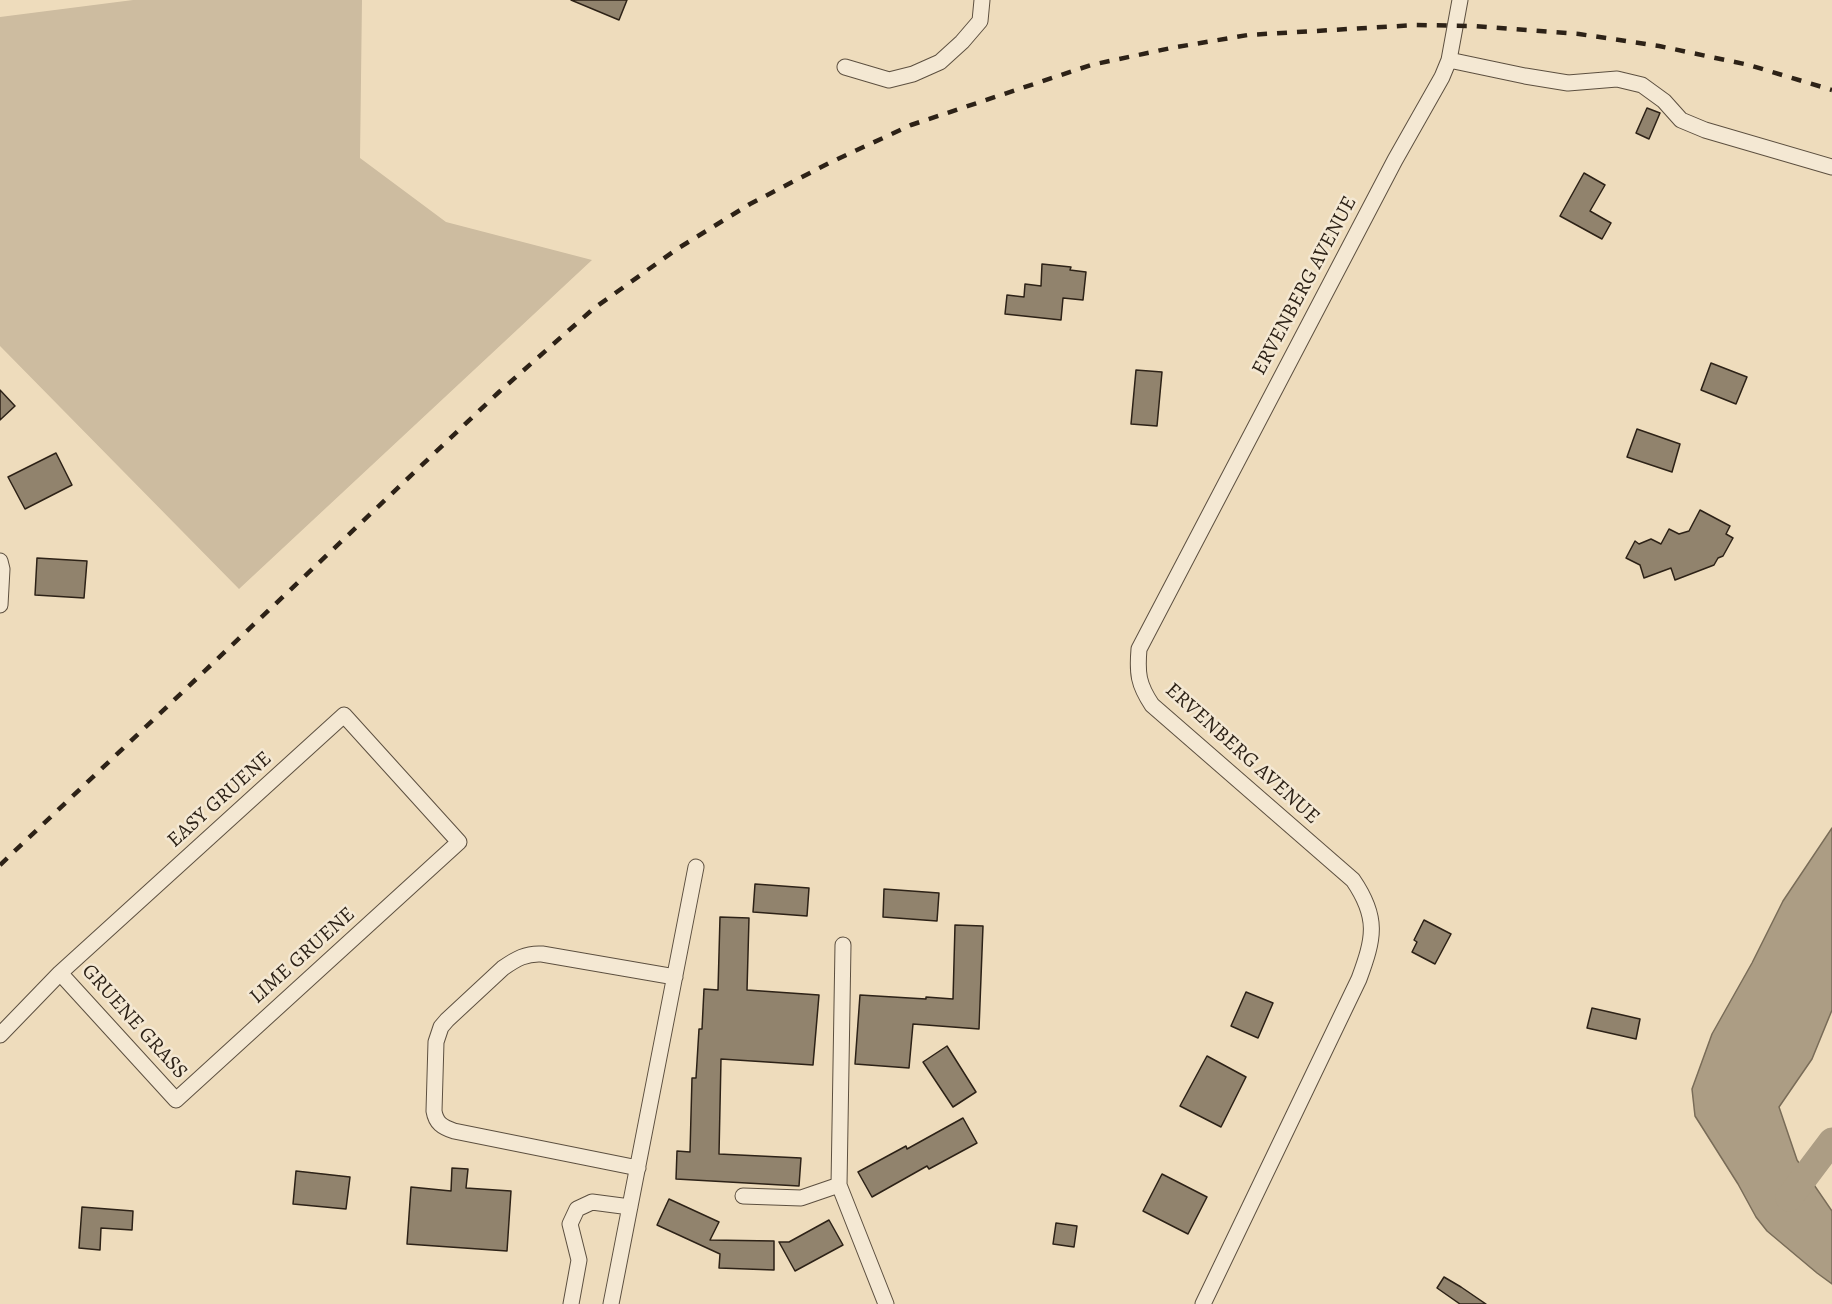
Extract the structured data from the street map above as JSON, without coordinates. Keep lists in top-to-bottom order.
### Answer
{
  "streets": {
    "street": [
      "ERVENBERG AVENUE",
      "EASY GRUENE",
      "LIME GRUENE",
      "GRUENE GRASS"
    ]
  },
  "crossings": [
    ["EASY GRUENE", "LIME GRUENE"],
    ["EASY GRUENE", "GRUENE GRASS"],
    ["LIME GRUENE", "GRUENE GRASS"]
  ]
}
